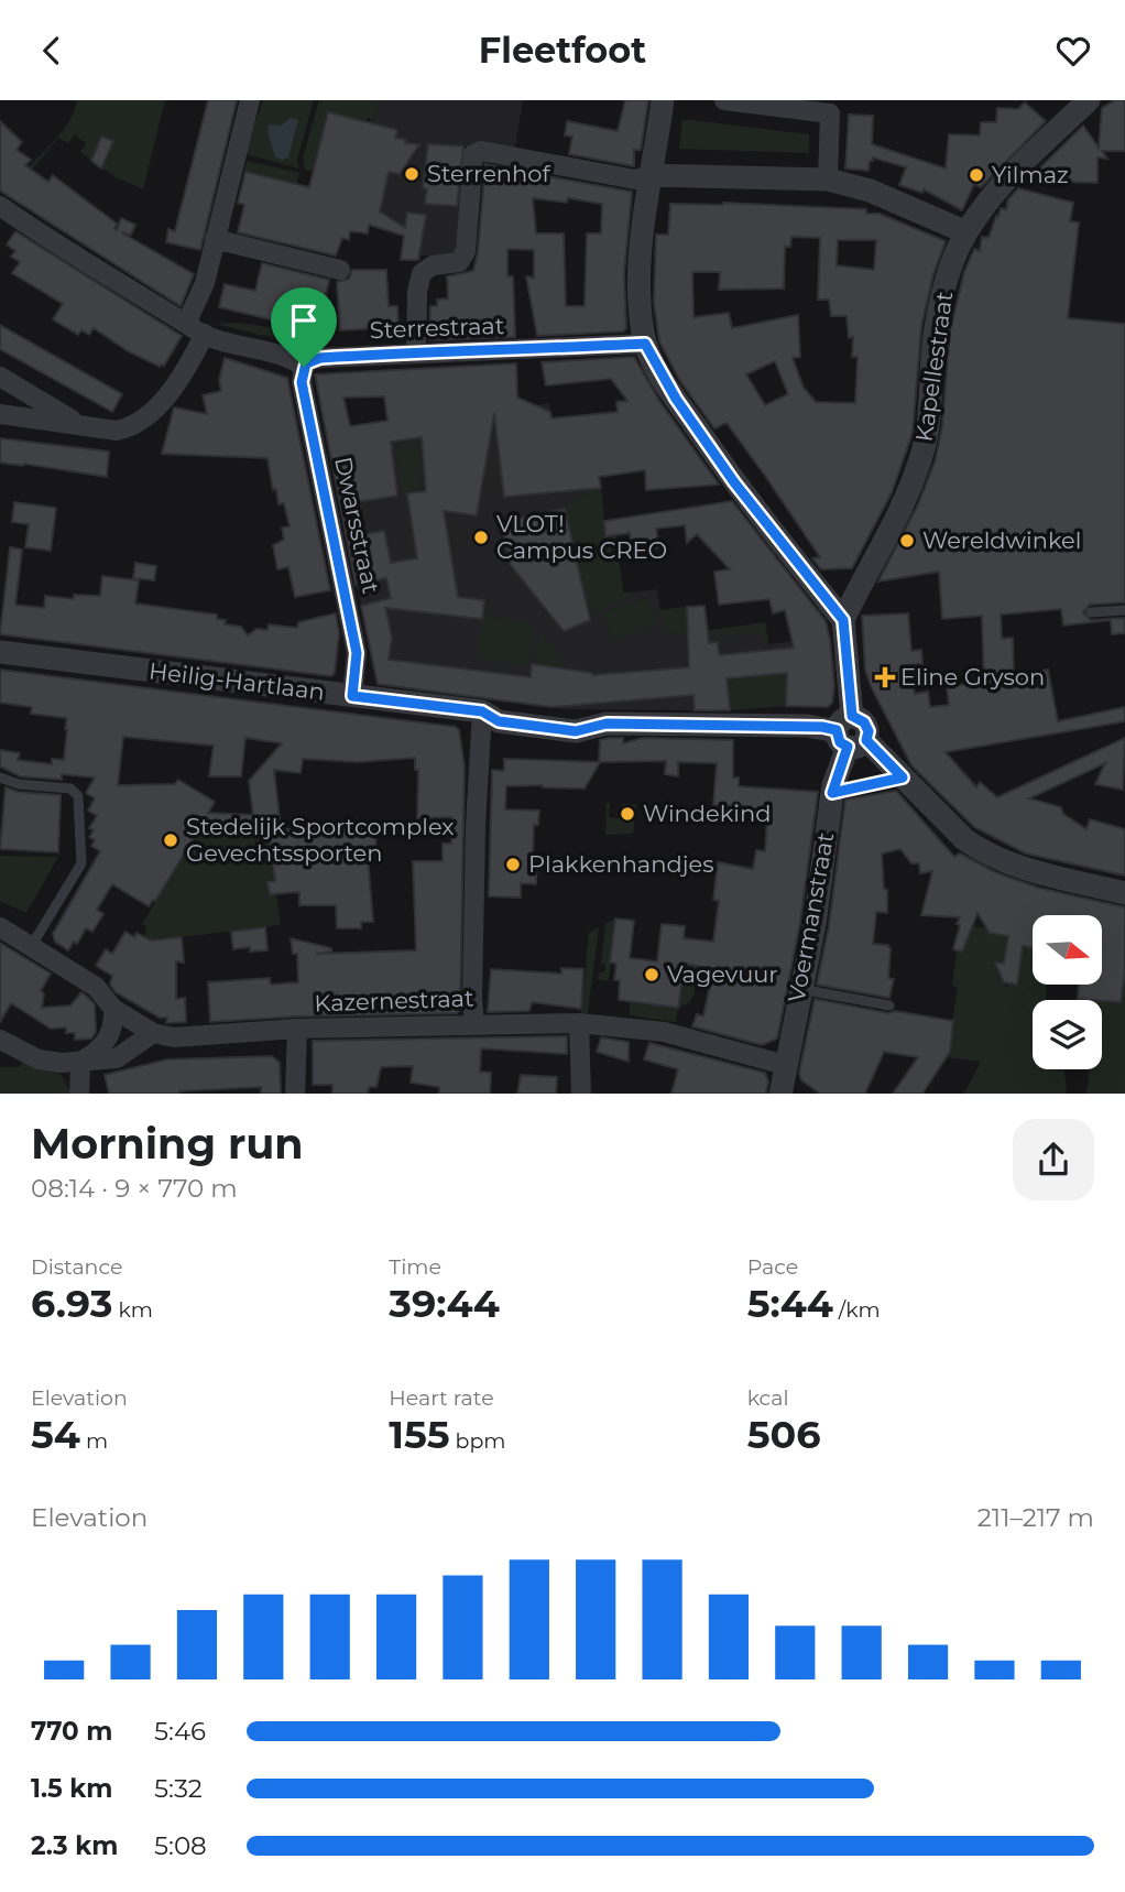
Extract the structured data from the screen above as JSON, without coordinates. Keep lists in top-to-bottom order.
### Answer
{
  "streets": {
    "street": [
      "Sterrestraat",
      "Kapellestraat",
      "Dwarsstraat",
      "Heilig-Hartlaan",
      "Voermanstraat",
      "Kazernestraat"
    ]
  },
  "crossings": [
    ["Sterrestraat", "Dwarsstraat"],
    ["Dwarsstraat", "Heilig-Hartlaan"],
    ["Heilig-Hartlaan", "Voermanstraat"],
    ["Voermanstraat", "Kazernestraat"]
  ],
  "places": {
    "other": [
      "Sterrenhof",
      "Yilmaz",
      "VLOT! Campus CREO",
      "Wereldwinkel",
      "Windekind",
      "Stedelijk Sportcomplex Gevechtssporten",
      "Plakkenhandjes",
      "Vagevuur"
    ],
    "health": ["Eline Gryson"]
  },
  "north": "right",
  "page": {
    "header": "Fleetfoot",
    "heading": ["Morning run", "08:14 · 9 × 770 m"],
    "stats": [
      ["Distance", "6.93 km"],
      ["Time", "39:44"],
      ["Pace", "5:44 /km"],
      ["Elevation", "54 m"],
      ["Heart rate", "155 bpm"],
      ["kcal", "506"]
    ],
    "chart": ["Elevation", "211–217 m"],
    "list": [
      {
        "name": "770 m",
        "note": "5:46"
      },
      {
        "name": "1.5 km",
        "note": "5:32"
      },
      {
        "name": "2.3 km",
        "note": "5:08"
      }
    ]
  }
}
